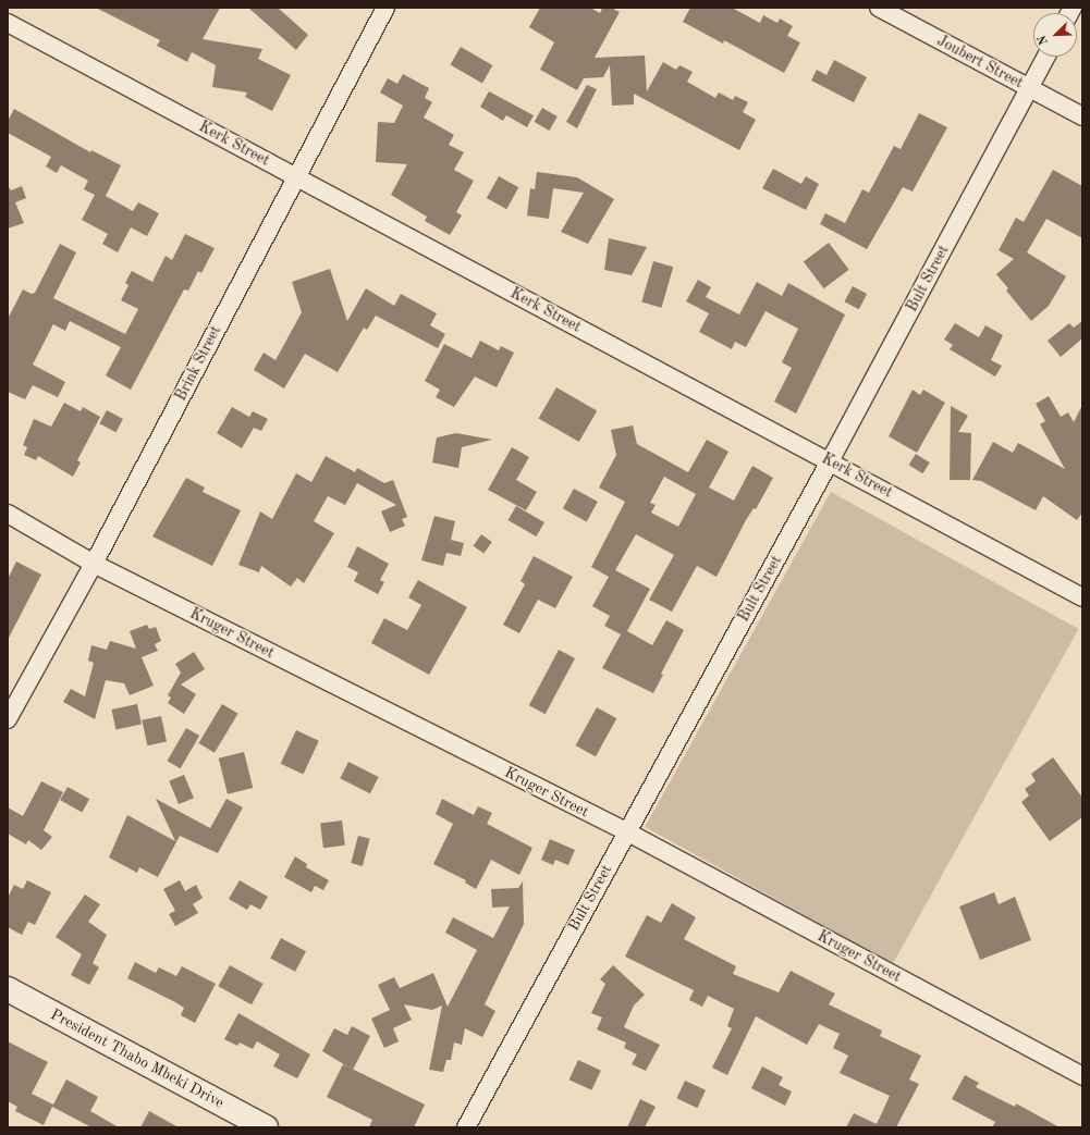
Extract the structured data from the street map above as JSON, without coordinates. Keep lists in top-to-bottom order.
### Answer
{
  "streets": {
    "street": [
      "Joubert Street",
      "Kerk Street",
      "Bult Street",
      "Brink Street",
      "Kruger Street",
      "President Thabo Mbeki Drive"
    ]
  },
  "crossings": [
    ["Joubert Street", "Bult Street"],
    ["Kerk Street", "Bult Street"],
    ["Kerk Street", "Brink Street"],
    ["Bult Street", "Kruger Street"],
    ["Brink Street", "Kruger Street"]
  ],
  "north": "bottom left"
}
